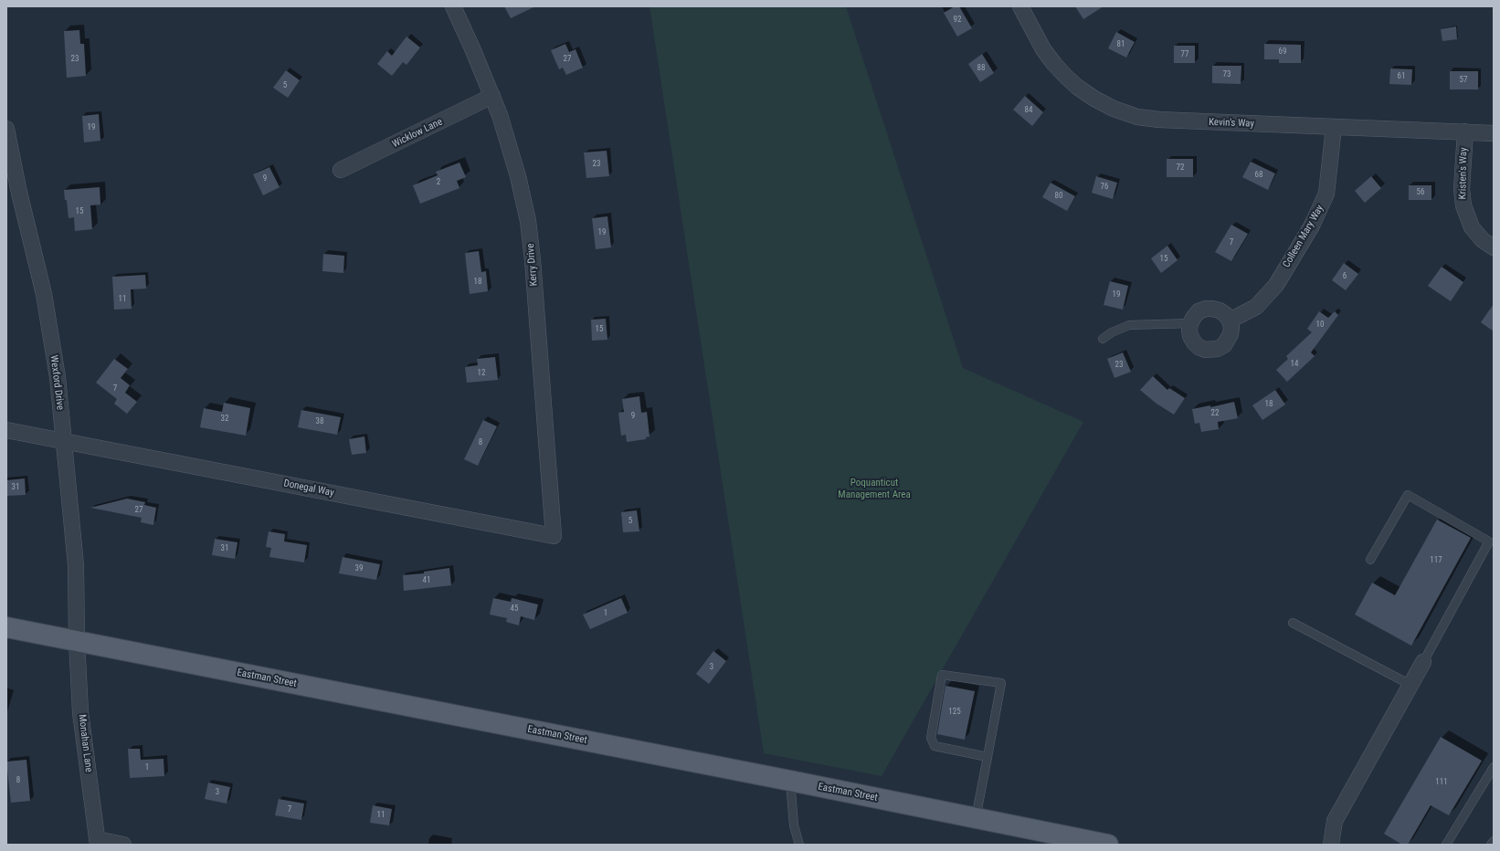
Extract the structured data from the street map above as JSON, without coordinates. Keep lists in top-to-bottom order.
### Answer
{
  "streets": {
    "main road": ["Eastman Street"],
    "street": [
      "Kevin's Way",
      "Wicklow Lane",
      "Kristen's Way",
      "Colleen Mary Way",
      "Kerry Drive",
      "Wexford Drive",
      "Donegal Way",
      "Monahan Lane"
    ]
  },
  "crossings": [
    ["Kevin's Way", "Kristen's Way"],
    ["Kevin's Way", "Colleen Mary Way"],
    ["Wicklow Lane", "Kerry Drive"],
    ["Kerry Drive", "Donegal Way"],
    ["Wexford Drive", "Donegal Way"],
    ["Wexford Drive", "Eastman Street"],
    ["Wexford Drive", "Monahan Lane"],
    ["Eastman Street", "Monahan Lane"]
  ],
  "parks": ["Poquanticut Management Area"],
  "house_numbers": [
    "92",
    "81",
    "69",
    "77",
    "23",
    "27",
    "88",
    "73",
    "61",
    "57",
    "5",
    "84",
    "19",
    "23",
    "72",
    "68",
    "9",
    "2",
    "76",
    "56",
    "80",
    "15",
    "19",
    "7",
    "15",
    "6",
    "18",
    "19",
    "11",
    "10",
    "15",
    "14",
    "23",
    "12",
    "7",
    "18",
    "22",
    "9",
    "32",
    "38",
    "8",
    "31",
    "27",
    "5",
    "31",
    "117",
    "39",
    "41",
    "45",
    "1",
    "3",
    "125",
    "1",
    "8",
    "111",
    "3",
    "7",
    "11"
  ]
}
